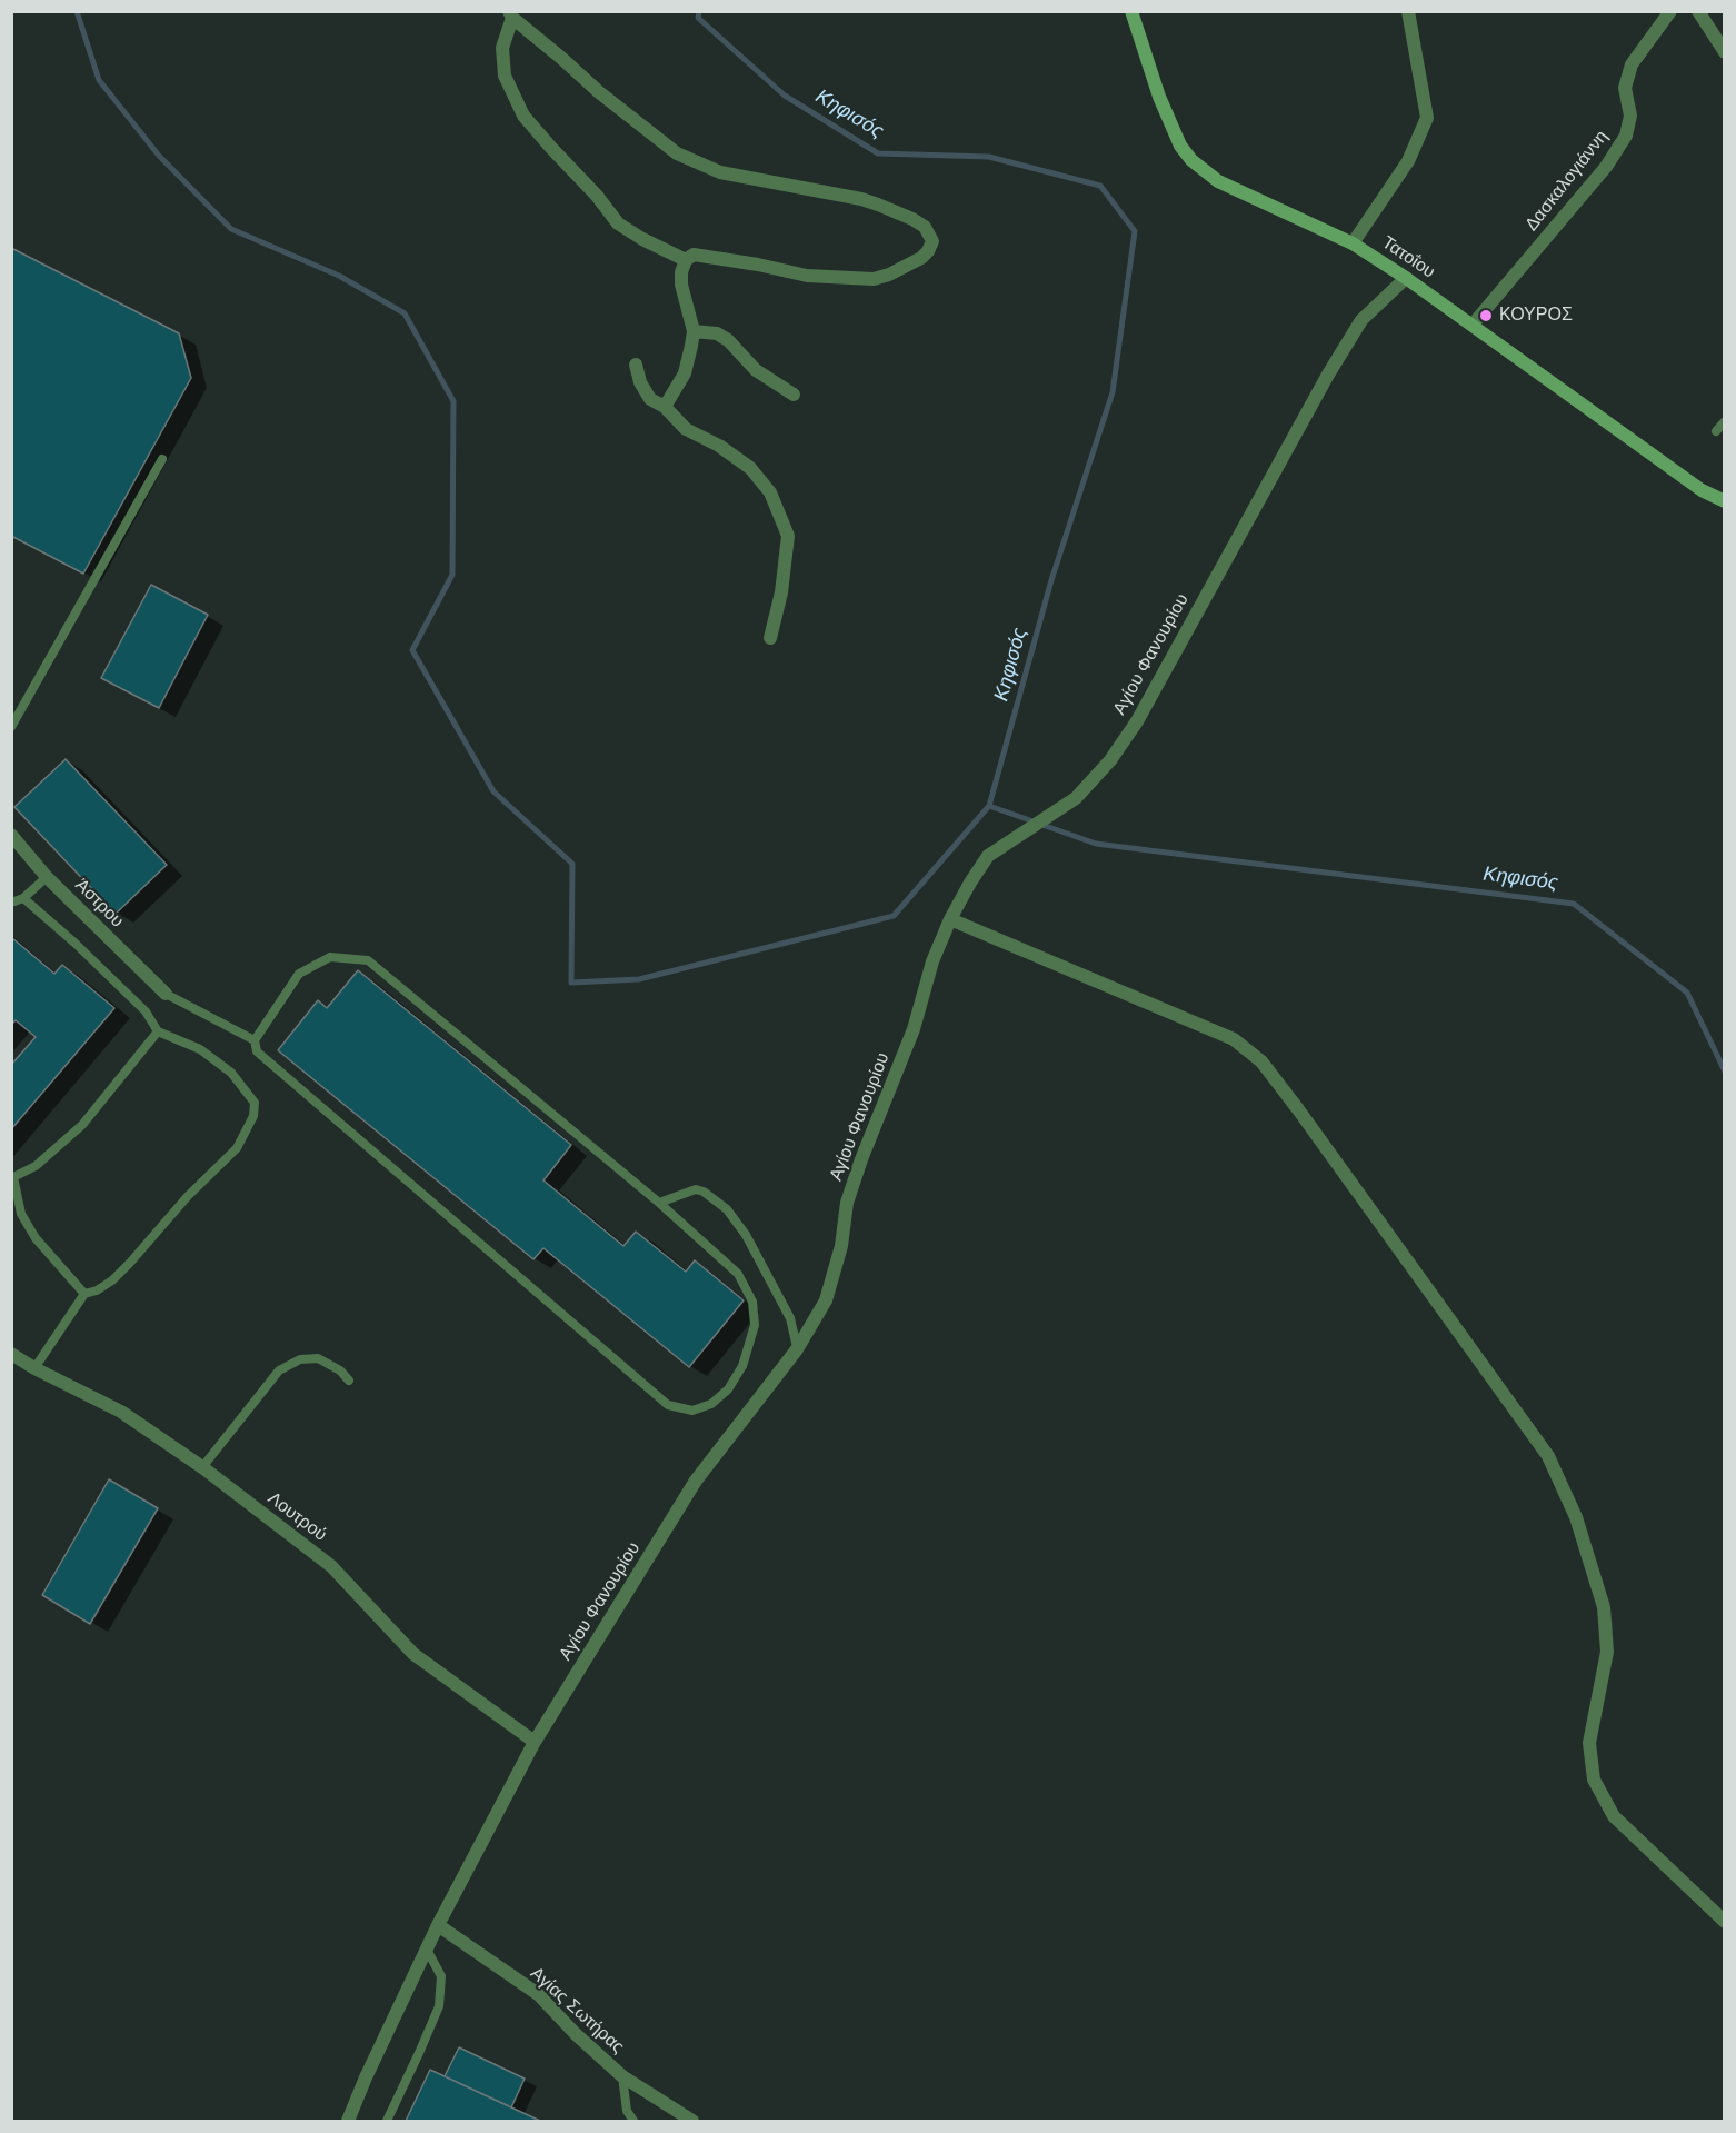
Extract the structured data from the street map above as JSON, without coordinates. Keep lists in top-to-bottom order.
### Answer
{
  "streets": {
    "main road": ["Τατοΐου"],
    "street": [
      "Δασκαλογιάννη",
      "Αγίου Φανουρίου",
      "Άστρου",
      "Λουτρού",
      "Αγίας Σωτήρας"
    ]
  },
  "crossings": [
    ["Δασκαλογιάννη", "Τατοΐου"],
    ["Τατοΐου", "Αγίου Φανουρίου"],
    ["Αγίου Φανουρίου", "Λουτρού"],
    ["Αγίου Φανουρίου", "Αγίας Σωτήρας"]
  ],
  "water": ["Κηφισός"],
  "places": ["ΚΟΥΡΟΣ"]
}
